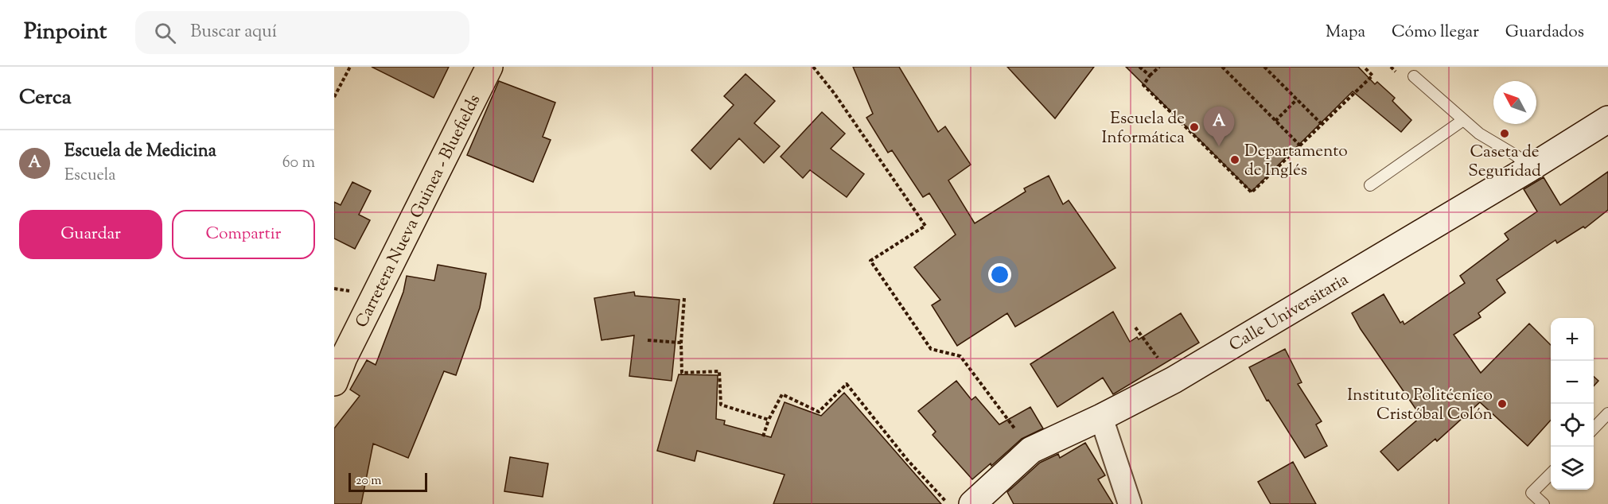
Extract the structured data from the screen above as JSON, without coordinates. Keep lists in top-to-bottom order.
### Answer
{
  "streets": {
    "highway": ["Carretera Nueva Guinea - Bluefields"],
    "street": ["Calle Universitaria"]
  },
  "places": [
    "Escuela de Informática",
    "Caseta de Seguridad",
    "Departamento de Inglés",
    "Instituto Politécnico Cristóbal Colón"
  ],
  "scale_bar": "20 m",
  "north": "top left",
  "page": {
    "header": "Pinpoint",
    "search": "Buscar aquí",
    "nav": ["Mapa", "Cómo llegar", "Guardados"],
    "heading": "Cerca",
    "pins": "A",
    "list": [
      {
        "mark": "A",
        "name": "Escuela de Medicina",
        "note": "Escuela",
        "value": "60 m"
      }
    ],
    "buttons": ["Guardar", "Compartir"],
    "map_buttons": ["+", "−"],
    "scale": "20 m"
  }
}
